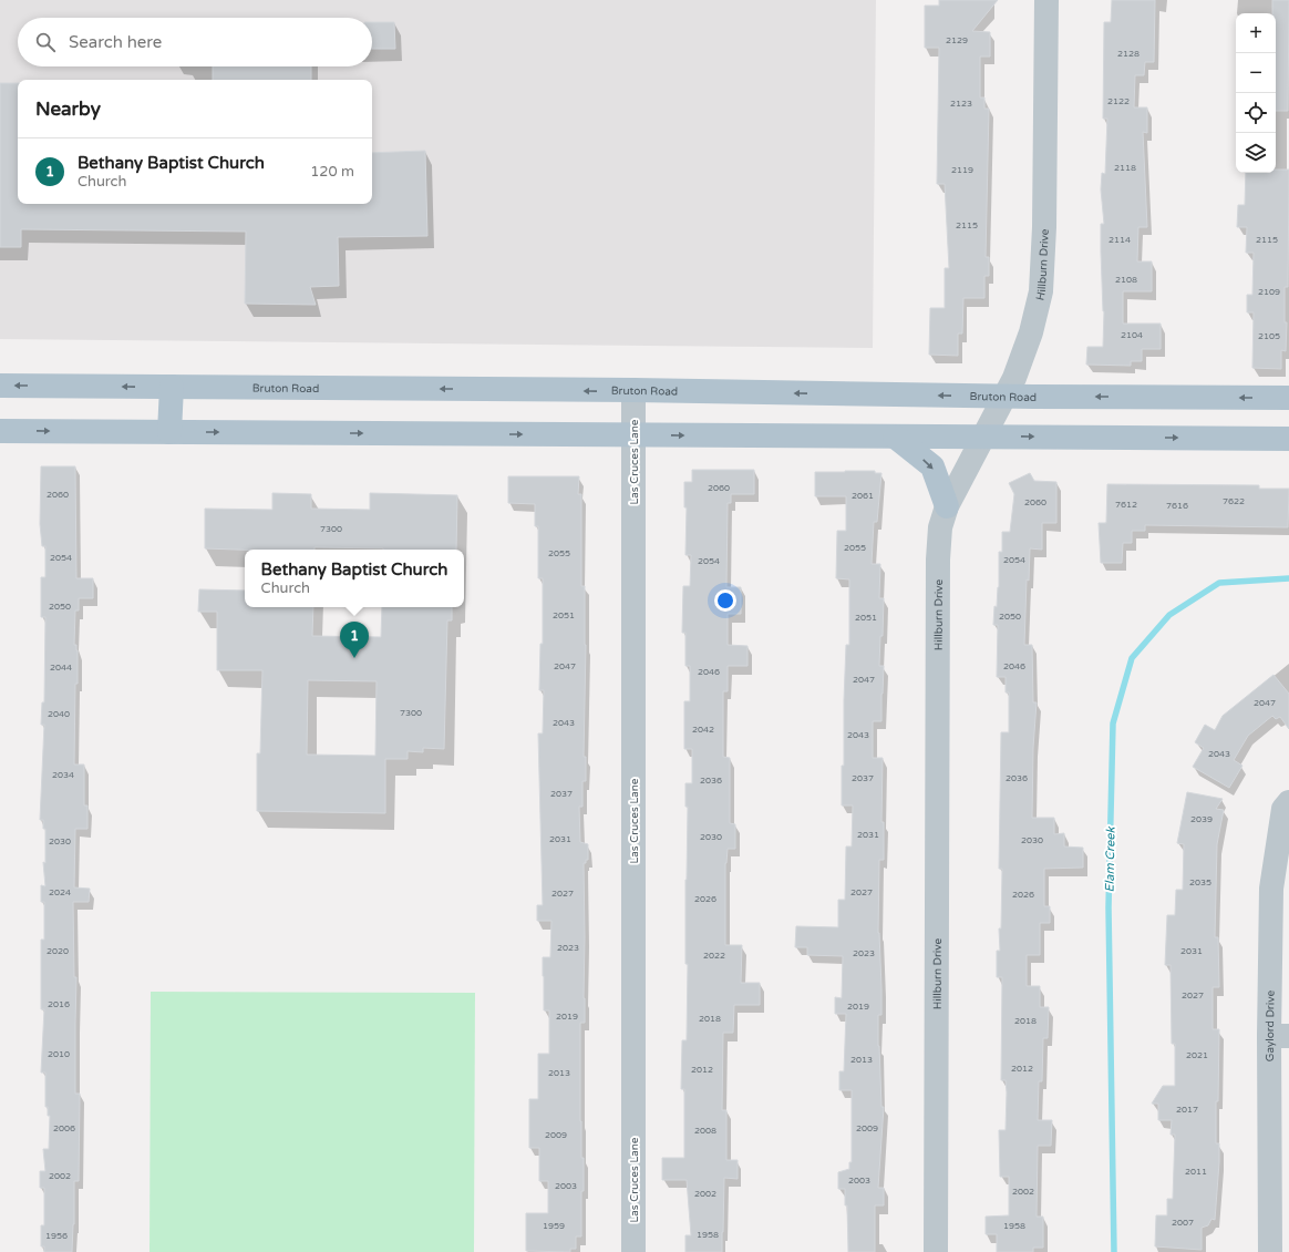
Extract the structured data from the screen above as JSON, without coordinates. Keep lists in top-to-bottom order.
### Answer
{
  "streets": {
    "main road": ["Bruton Road"],
    "street": ["Hillburn Drive", "Las Cruces Lane", "Gaylord Drive"]
  },
  "crossings": [
    ["Hillburn Drive", "Bruton Road"],
    ["Bruton Road", "Las Cruces Lane"]
  ],
  "water": ["Elam Creek"],
  "house_numbers": [
    "2129",
    "2128",
    "2122",
    "2123",
    "2118",
    "2119",
    "2115",
    "2114",
    "2115",
    "2108",
    "2109",
    "2104",
    "2105",
    "2060",
    "2060",
    "2061",
    "7622",
    "2060",
    "7612",
    "7616",
    "7300",
    "2055",
    "2055",
    "2054",
    "2054",
    "2054",
    "2050",
    "2051",
    "2050",
    "2051",
    "2047",
    "2046",
    "2044",
    "2046",
    "2047",
    "2047",
    "7300",
    "2040",
    "2043",
    "2042",
    "2043",
    "2043",
    "2034",
    "2037",
    "2036",
    "2036",
    "2037",
    "2039",
    "2031",
    "2030",
    "2031",
    "2030",
    "2030",
    "2035",
    "2024",
    "2027",
    "2027",
    "2026",
    "2026",
    "2023",
    "2020",
    "2031",
    "2023",
    "2022",
    "2027",
    "2016",
    "2019",
    "2019",
    "2018",
    "2018",
    "2010",
    "2021",
    "2013",
    "2012",
    "2012",
    "2013",
    "2017",
    "2006",
    "2009",
    "2008",
    "2009",
    "2011",
    "2002",
    "2003",
    "2003",
    "2002",
    "2002",
    "2007",
    "1959",
    "1958",
    "1958",
    "1956"
  ],
  "page": {
    "map_buttons": ["+", "−"],
    "search": "Search here",
    "heading": "Nearby",
    "list": [
      {
        "mark": "1",
        "name": "Bethany Baptist Church",
        "note": "Church",
        "value": "120 m"
      }
    ],
    "popup": ["Bethany Baptist Church", "Church"],
    "pins": "1"
  }
}
